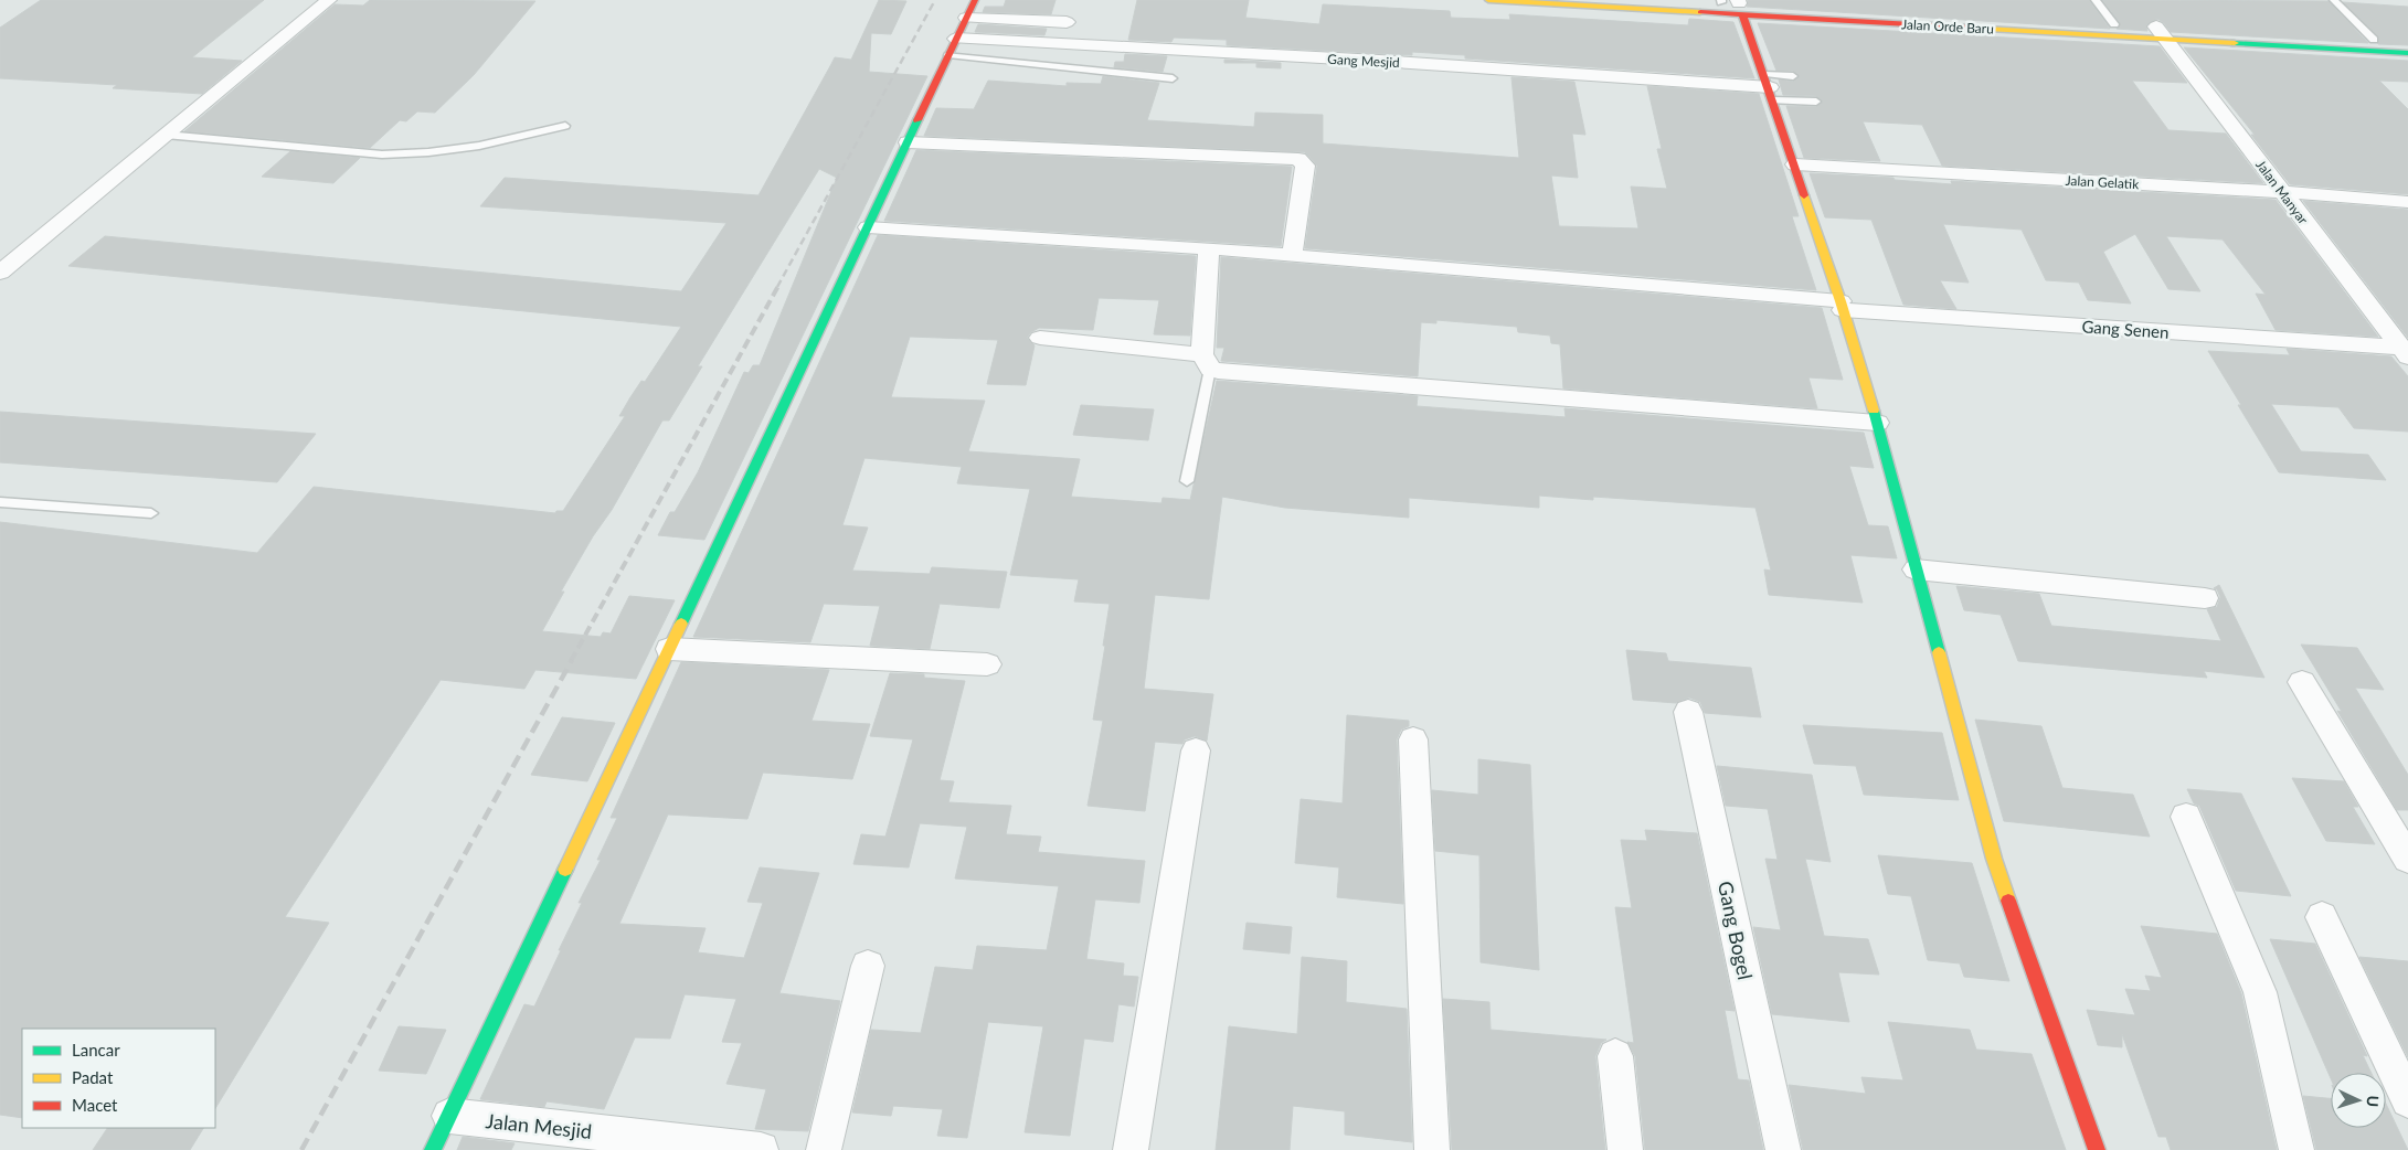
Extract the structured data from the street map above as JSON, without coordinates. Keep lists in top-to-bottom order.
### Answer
{
  "streets": {
    "street": [
      "Jalan Orde Baru",
      "Gang Mesjid",
      "Jalan Gelatik",
      "Jalan Manyar",
      "Gang Senen",
      "Gang Bogel",
      "Jalan Mesjid"
    ]
  },
  "crossings": [
    ["Jalan Orde Baru", "Jalan Manyar"],
    ["Jalan Gelatik", "Jalan Manyar"],
    ["Jalan Manyar", "Gang Senen"]
  ],
  "legend": ["Lancar", "Padat", "Macet"],
  "north": "right"
}
